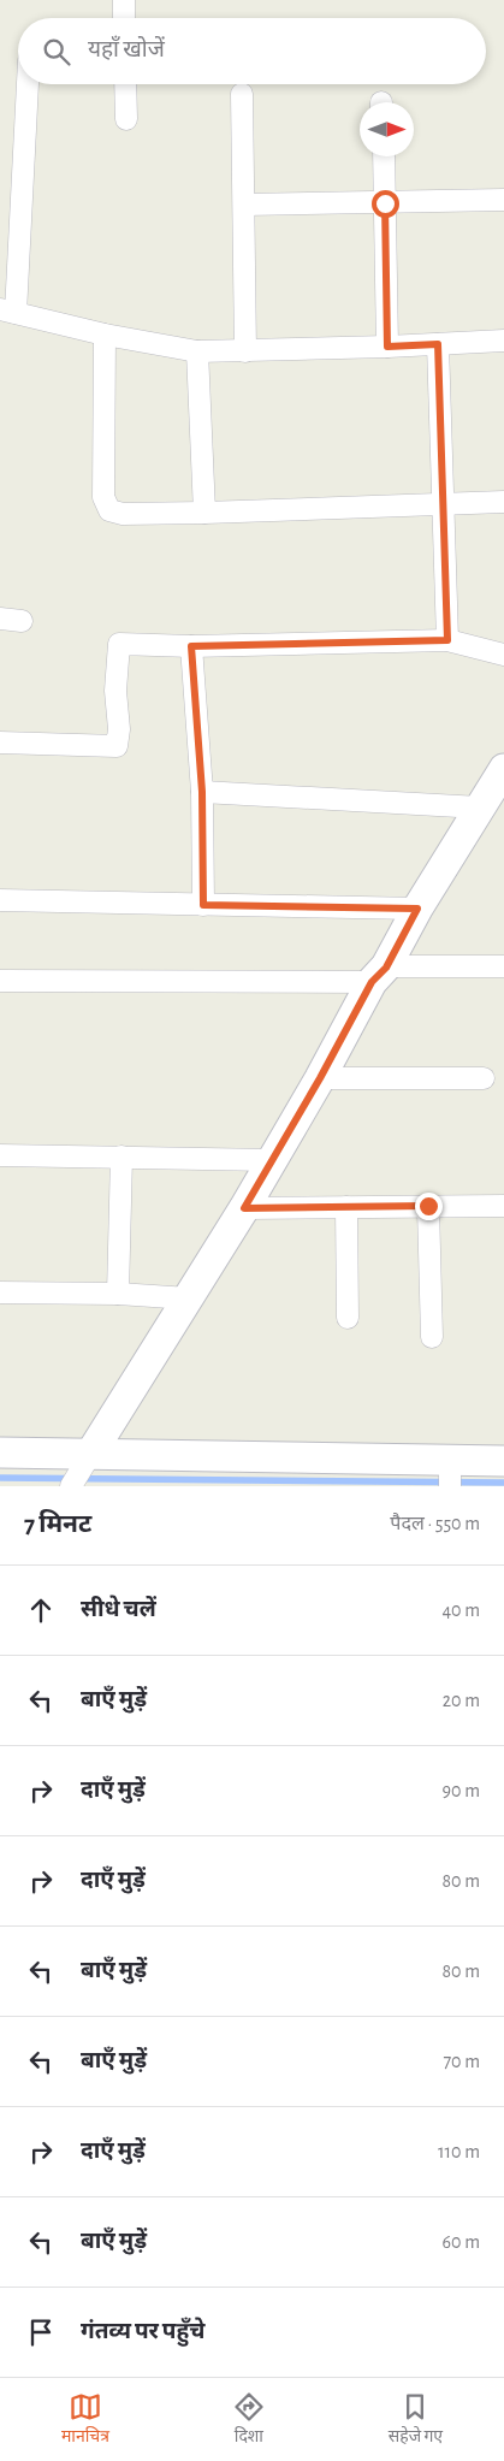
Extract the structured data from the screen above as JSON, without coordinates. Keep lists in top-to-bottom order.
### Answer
{
  "north": "right",
  "page": {
    "search": "यहाँ खोजें",
    "heading": ["7 मिनट", "पैदल · 550 m"],
    "list": [
      ["सीधे चलें", "40 m"],
      ["बाएँ मुड़ें", "20 m"],
      ["दाएँ मुड़ें", "90 m"],
      ["दाएँ मुड़ें", "80 m"],
      ["बाएँ मुड़ें", "80 m"],
      ["बाएँ मुड़ें", "70 m"],
      ["दाएँ मुड़ें", "110 m"],
      ["बाएँ मुड़ें", "60 m"],
      "गंतव्य पर पहुँचे"
    ],
    "nav": ["मानचित्र", "दिशा", "सहेजे गए"]
  }
}
